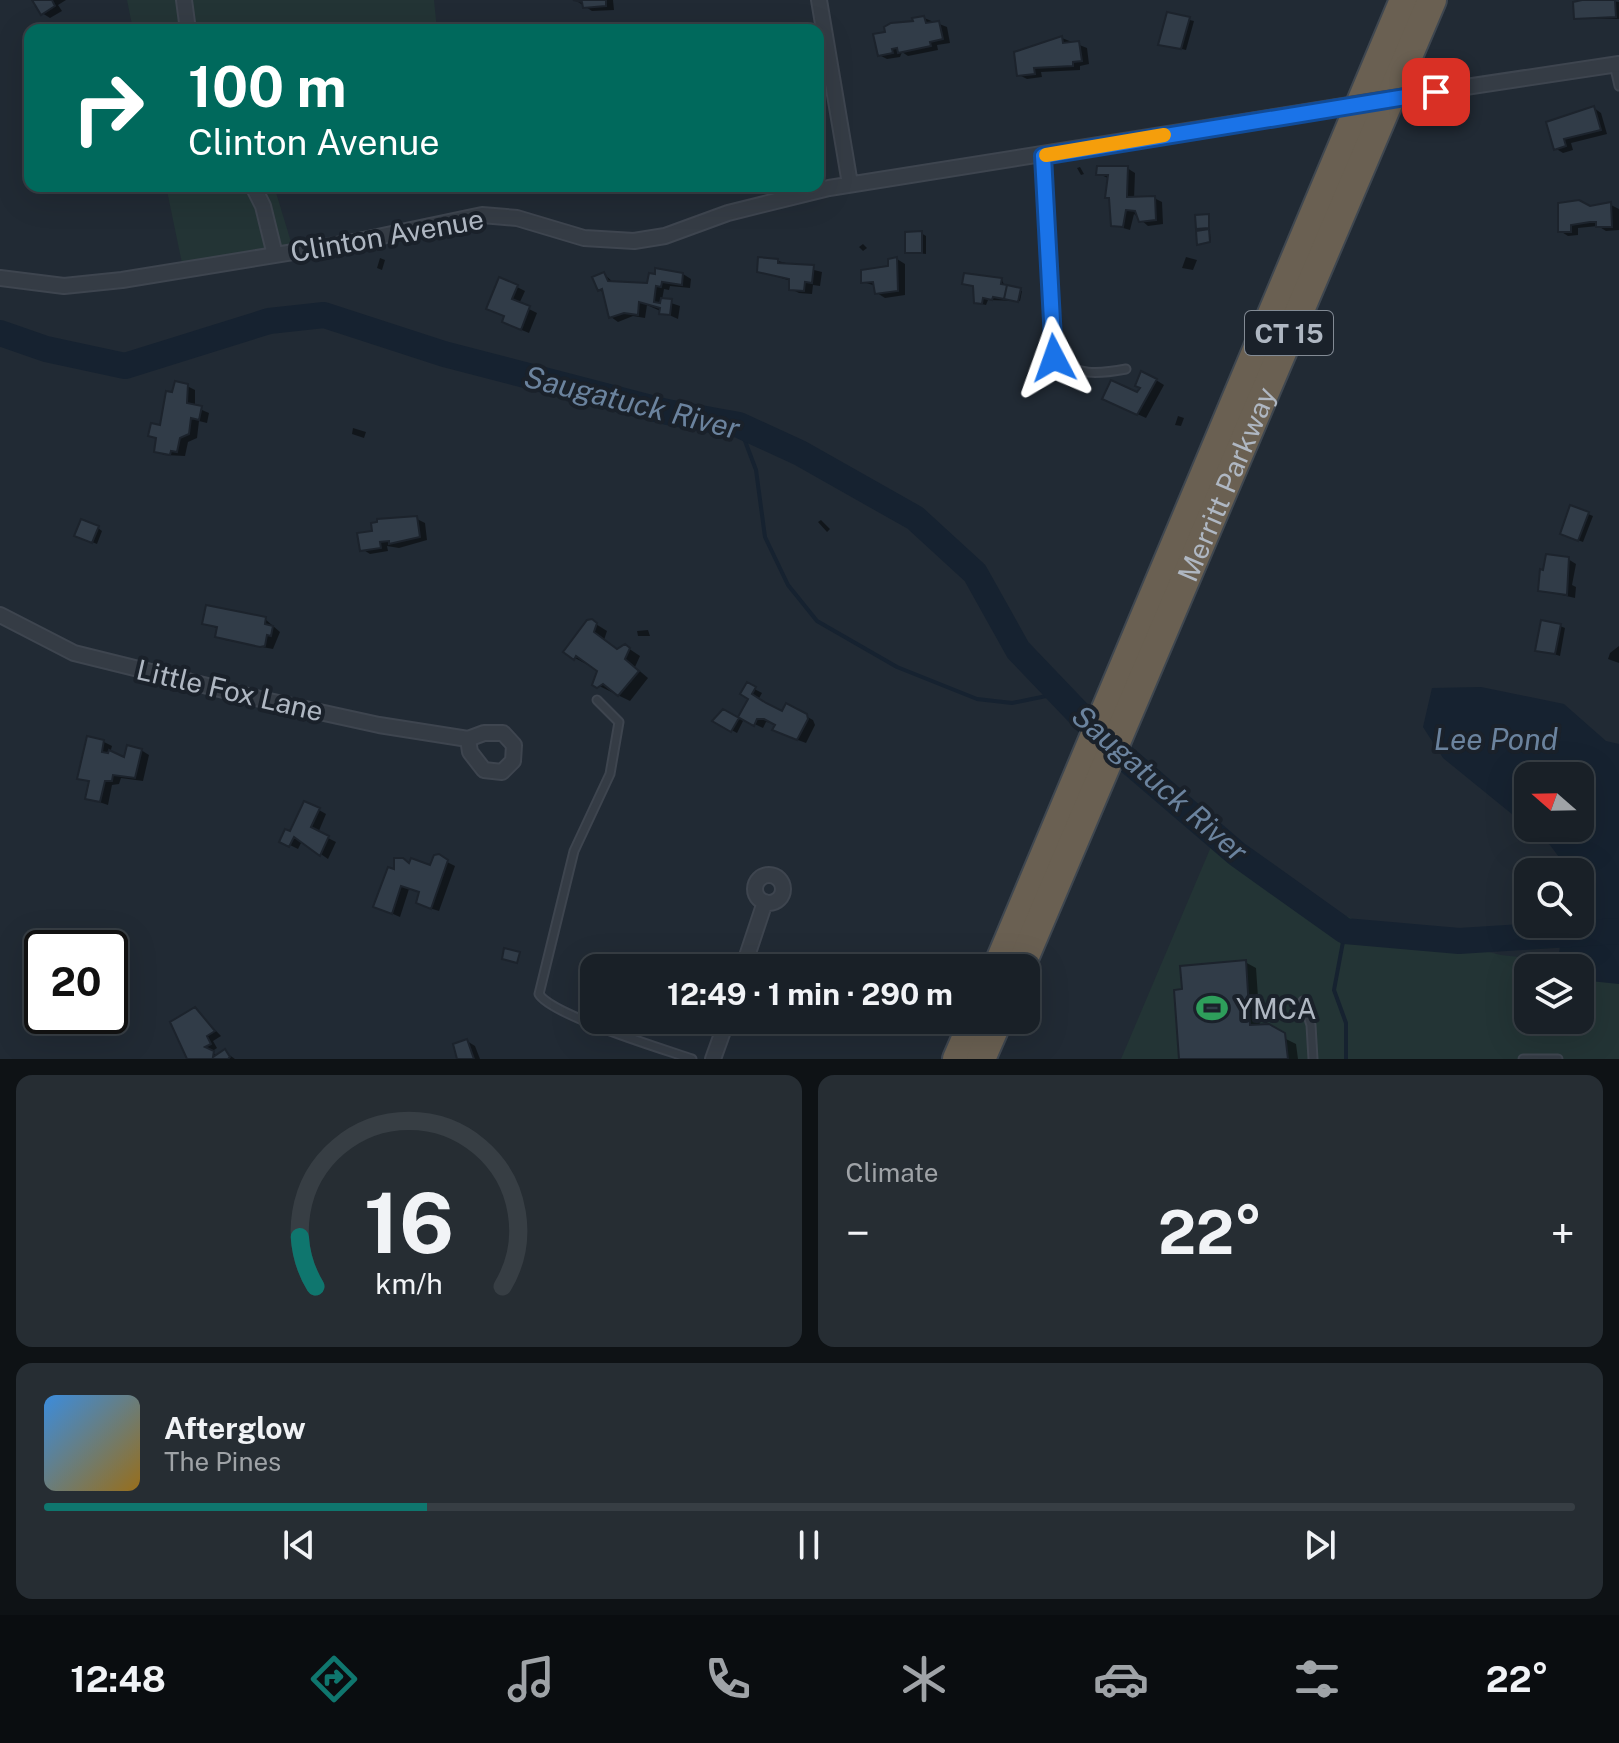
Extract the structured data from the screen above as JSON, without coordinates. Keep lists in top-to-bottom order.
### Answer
{
  "streets": {
    "highway": ["CT 15", "Merritt Parkway"],
    "street": ["Clinton Avenue", "Little Fox Lane"]
  },
  "water": ["Saugatuck River", "Lee Pond"],
  "places": {
    "sports": ["YMCA"]
  },
  "north": "left",
  "page": {
    "turn": ["100 m", "Clinton Avenue"],
    "limit": "20",
    "trip": "12:49 · 1 min · 290 m",
    "tile": "Climate",
    "heat": ["−", "22°", "+"],
    "song": ["Afterglow", "The Pines"],
    "tabs": ["12:48", "22°"],
    "gauge": ["16", "km/h"]
  }
}
